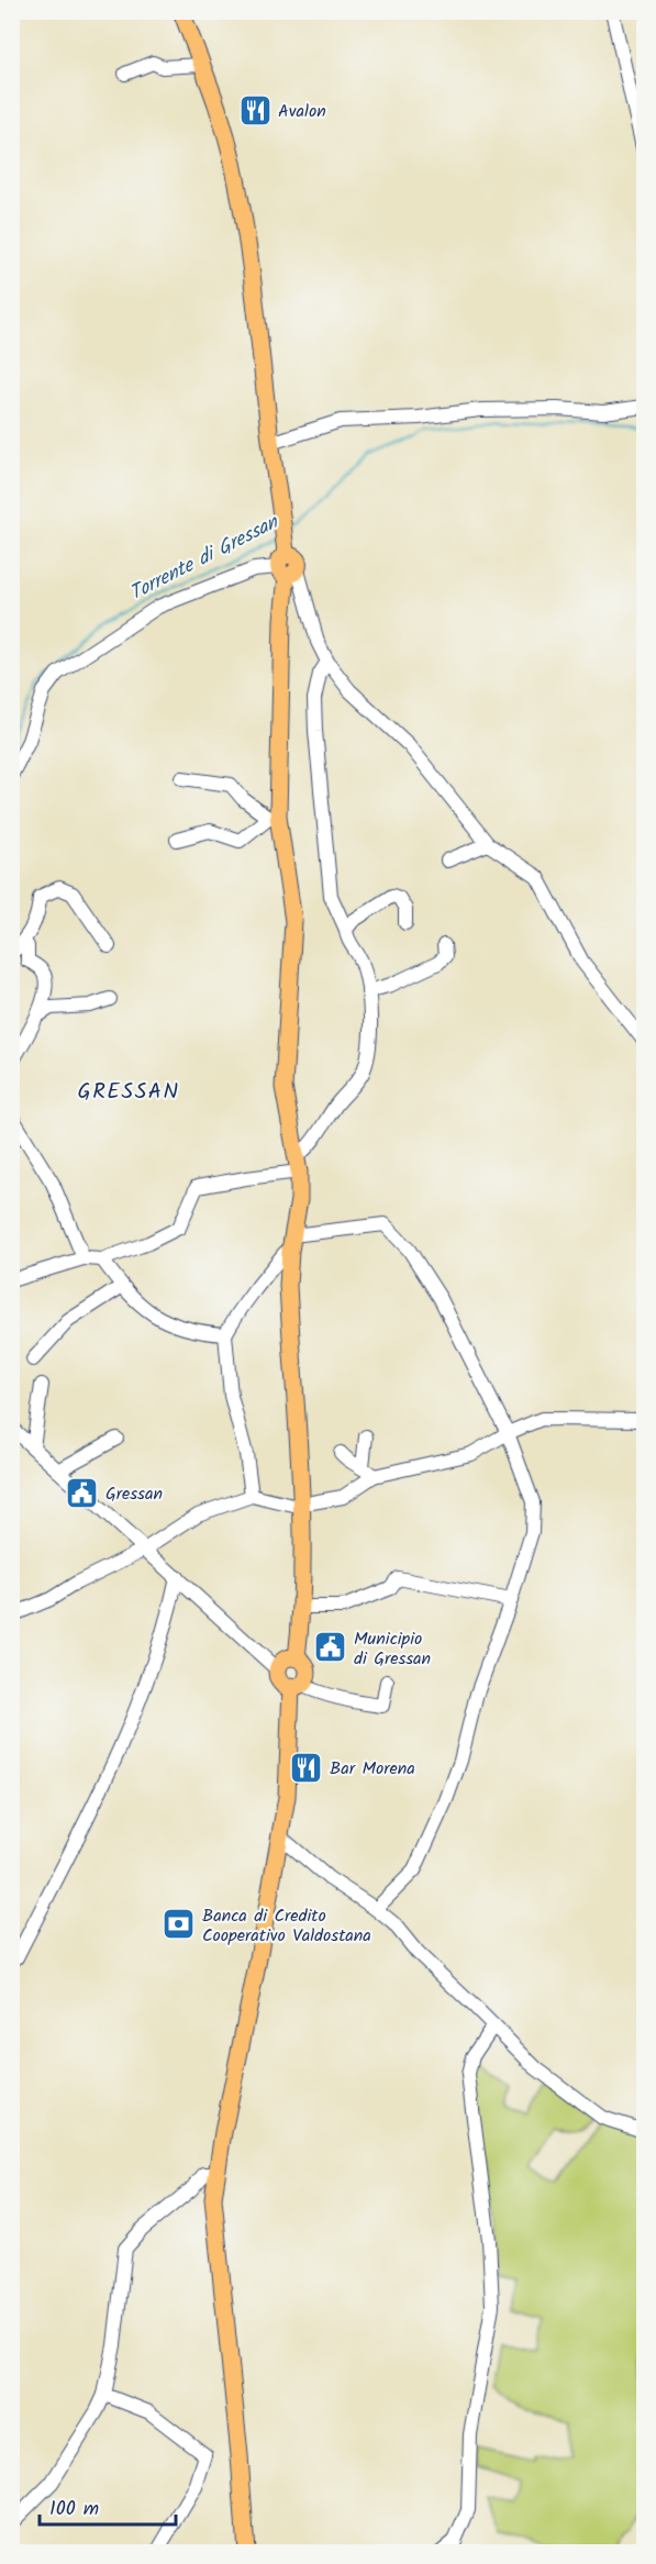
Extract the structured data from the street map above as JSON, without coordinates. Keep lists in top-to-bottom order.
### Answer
{
  "districts": ["GRESSAN"],
  "water": ["Torrente di Gressan"],
  "places": {
    "restaurant": ["Avalon", "Bar Morena"],
    "public building": ["Gressan", "Municipio di Gressan"],
    "bank": ["Banca di Credito Cooperativo Valdostana"]
  },
  "scale_bar": "100 m"
}
